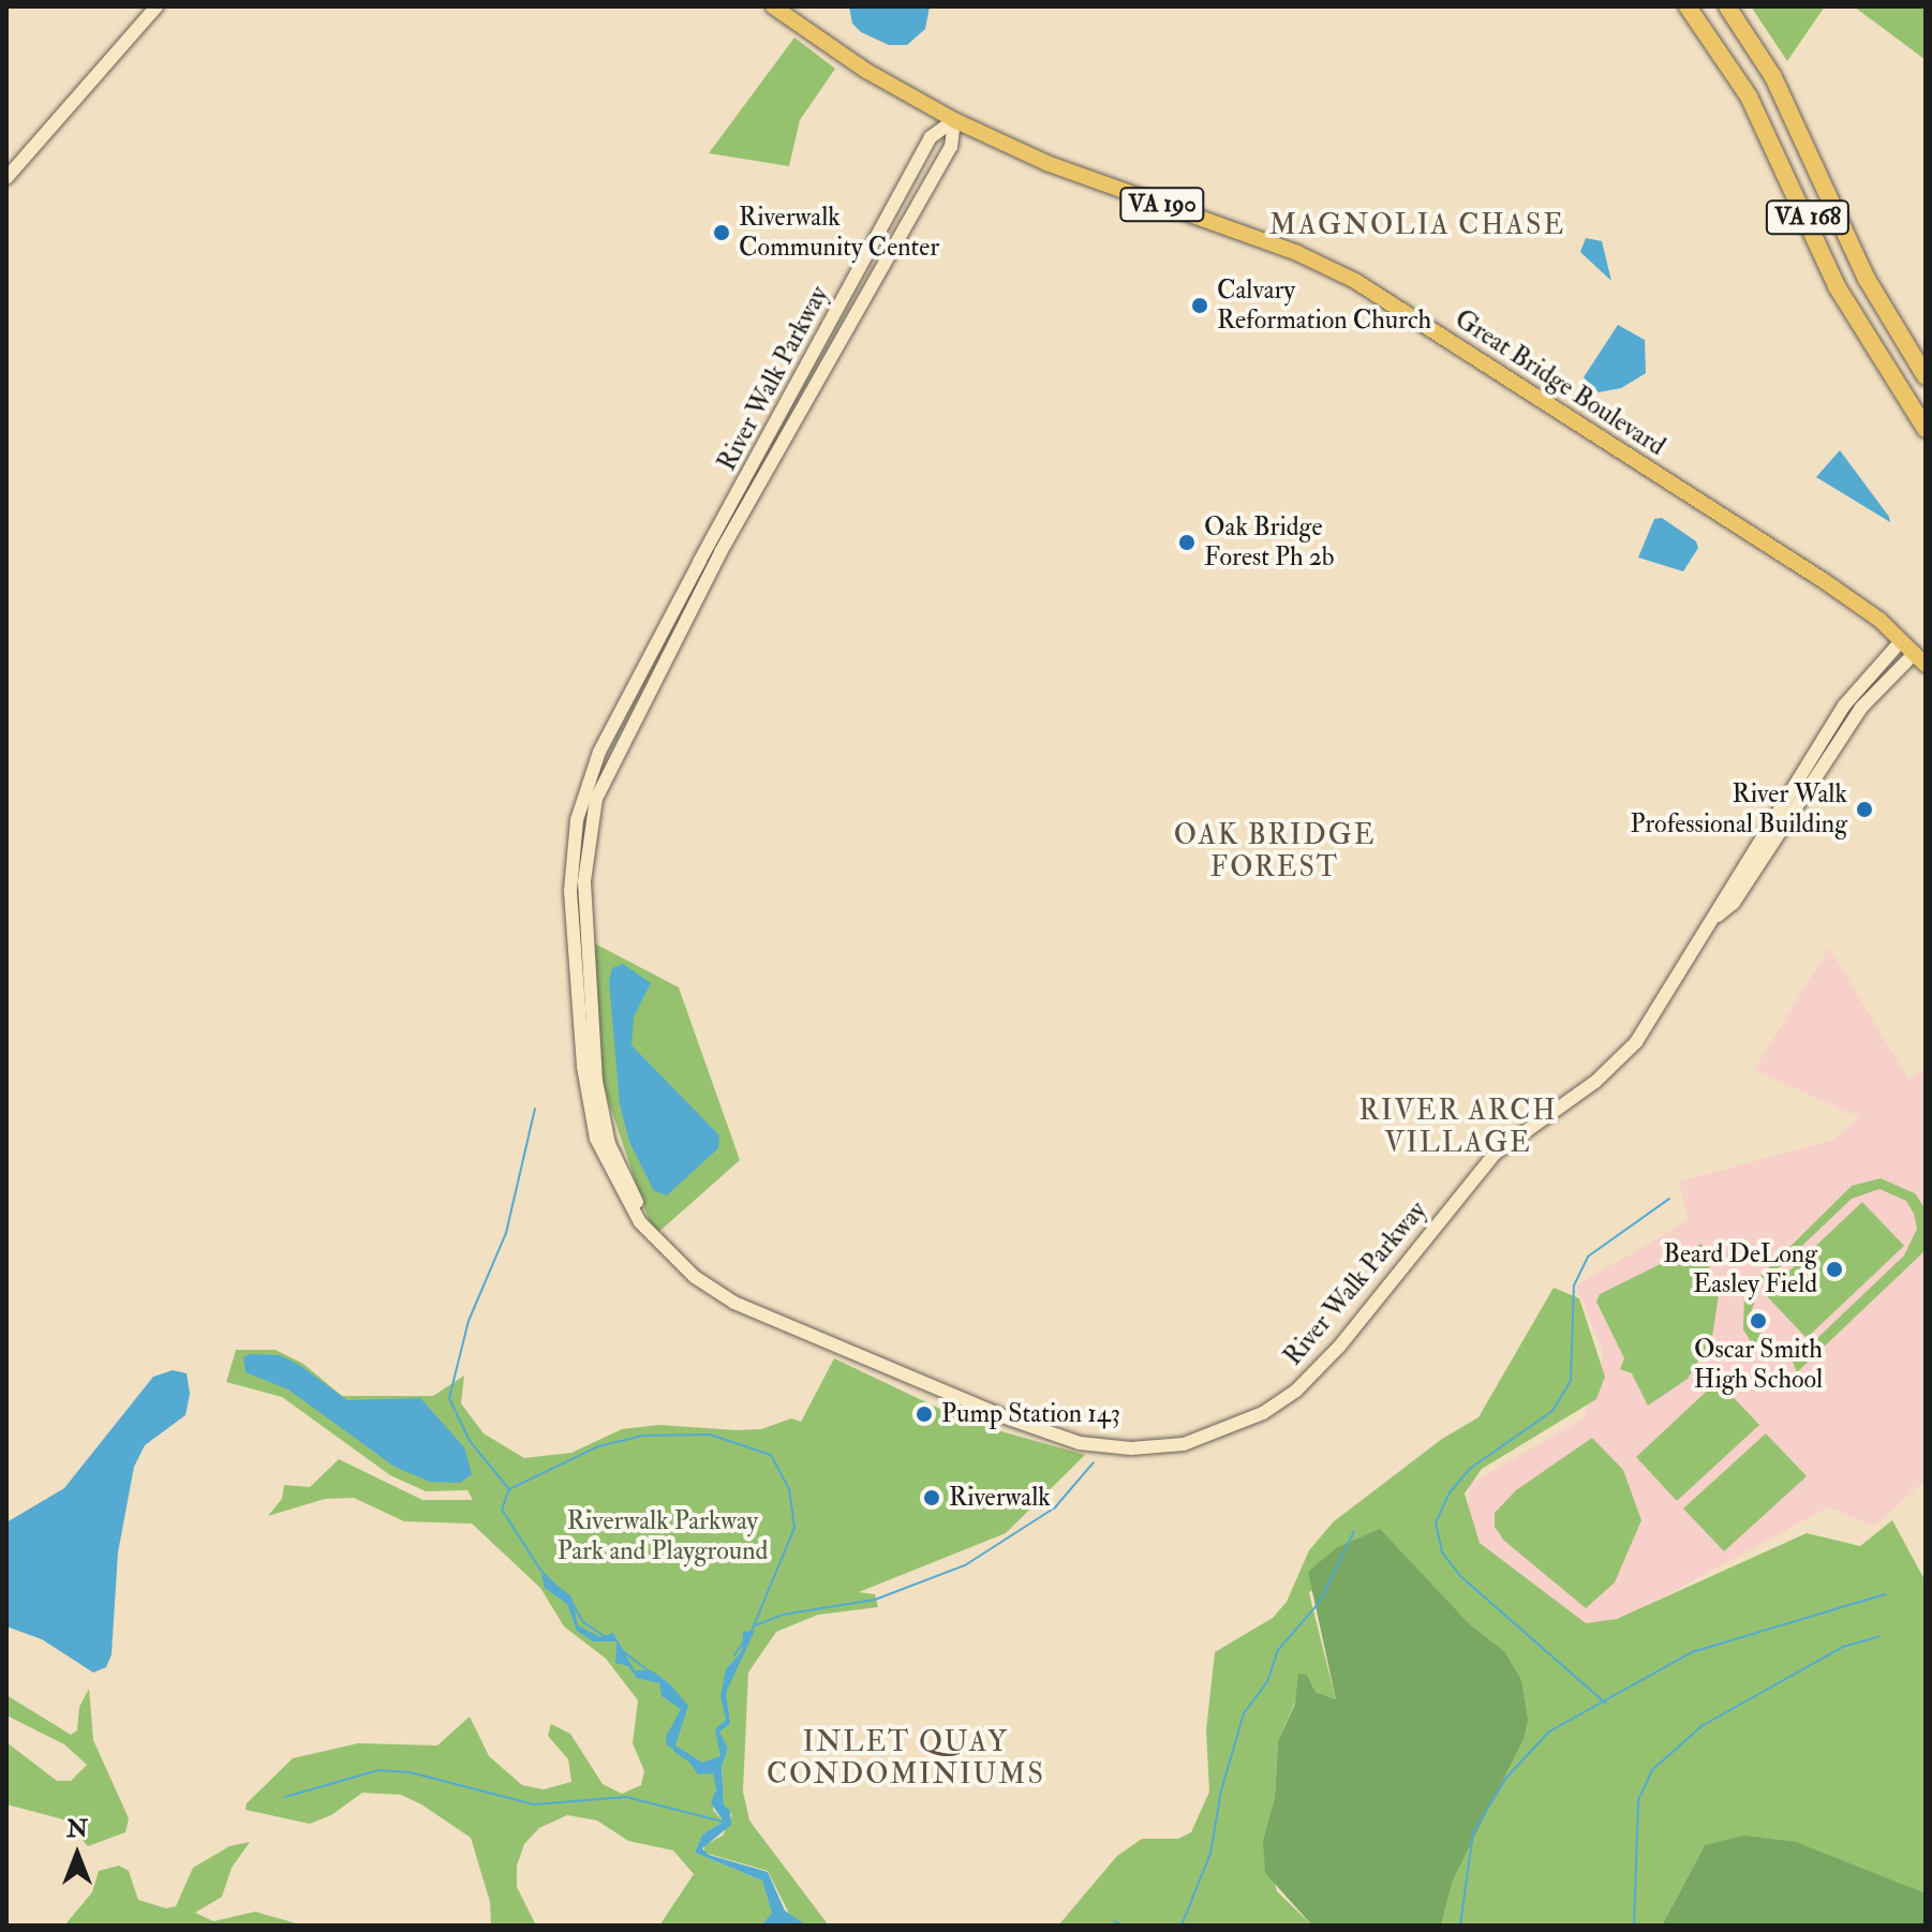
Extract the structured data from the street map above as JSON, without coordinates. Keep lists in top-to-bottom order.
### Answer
{
  "streets": {
    "highway": ["VA 168"],
    "main road": ["VA 190", "Great Bridge Boulevard"],
    "street": ["River Walk Parkway"]
  },
  "crossings": [
    ["River Walk Parkway", "Great Bridge Boulevard"]
  ],
  "districts": [
    "MAGNOLIA CHASE",
    "OAK BRIDGE FOREST",
    "RIVER ARCH VILLAGE",
    "INLET QUAY CONDOMINIUMS"
  ],
  "parks": ["Riverwalk Parkway Park and Playground"],
  "places": [
    "Riverwalk Community Center",
    "Calvary Reformation Church",
    "Oak Bridge Forest Ph 2b",
    "River Walk Professional Building",
    "Beard DeLong Easley Field",
    "Oscar Smith High School",
    "Pump Station 143",
    "Riverwalk"
  ],
  "north": "top"
}
